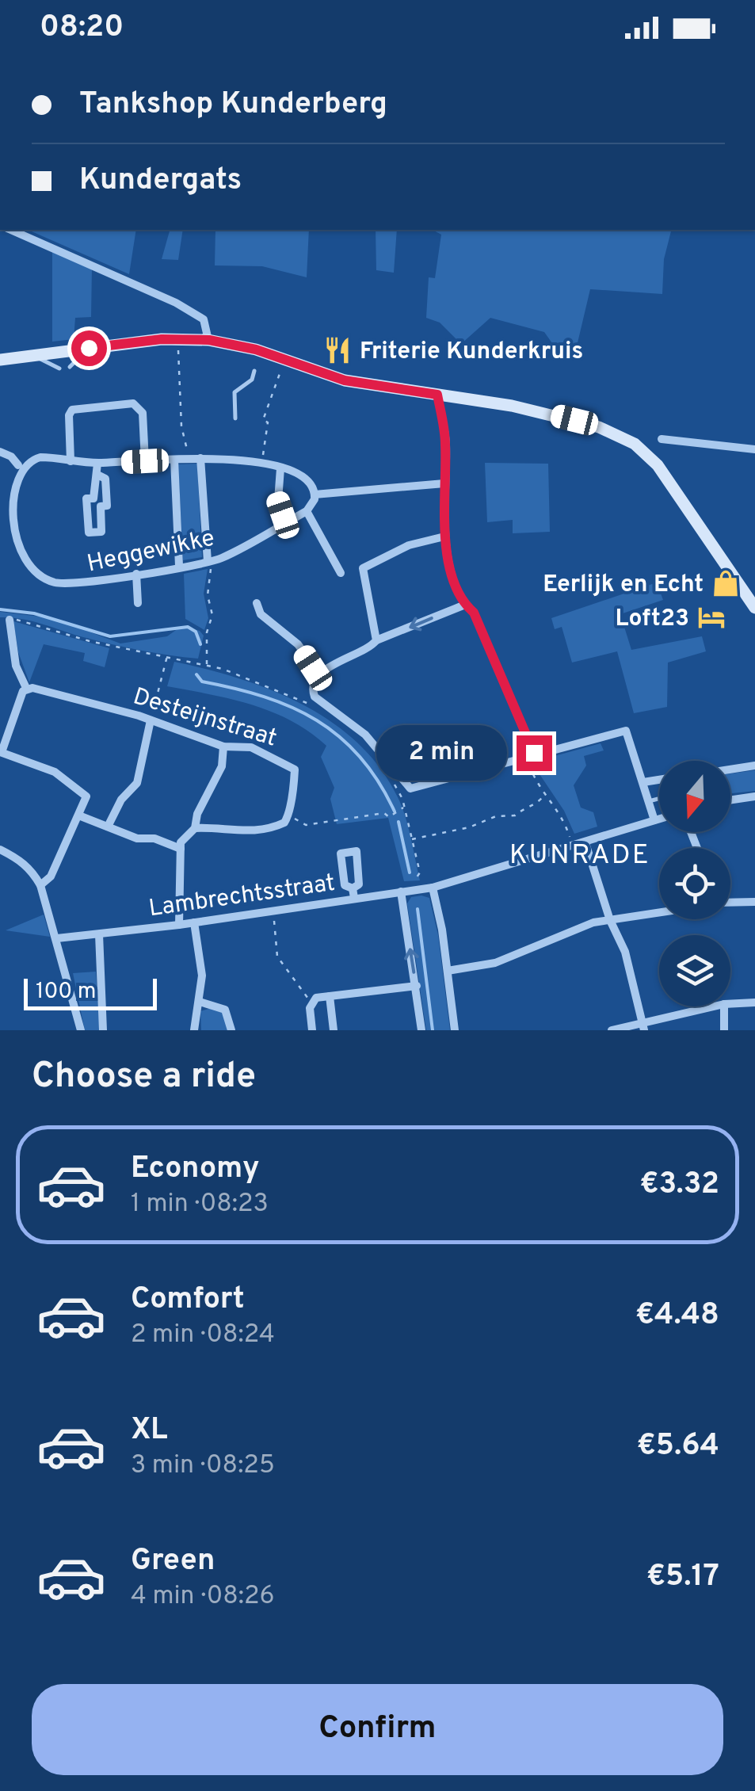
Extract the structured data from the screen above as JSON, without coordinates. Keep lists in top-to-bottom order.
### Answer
{
  "streets": {
    "street": ["Heggewikke", "Desteijnstraat", "Lambrechtsstraat"]
  },
  "districts": ["KUNRADE"],
  "places": {
    "restaurant": ["Friterie Kunderkruis"],
    "shop": ["Eerlijk en Echt"],
    "hotel": ["Loft23"]
  },
  "scale_bar": "100 m",
  "north": "bottom",
  "page": {
    "status": "08:20",
    "banner": ["Tankshop Kunderberg", "Kundergats"],
    "bubble": "2 min",
    "scale": "100 m",
    "heading": "Choose a ride",
    "list": [
      {
        "name": "Economy",
        "note": "1 min · 08:23",
        "value": "€3.32"
      },
      {
        "name": "Comfort",
        "note": "2 min · 08:24",
        "value": "€4.48"
      },
      {
        "name": "XL",
        "note": "3 min · 08:25",
        "value": "€5.64"
      },
      {
        "name": "Green",
        "note": "4 min · 08:26",
        "value": "€5.17"
      }
    ],
    "buttons": "Confirm"
  }
}
